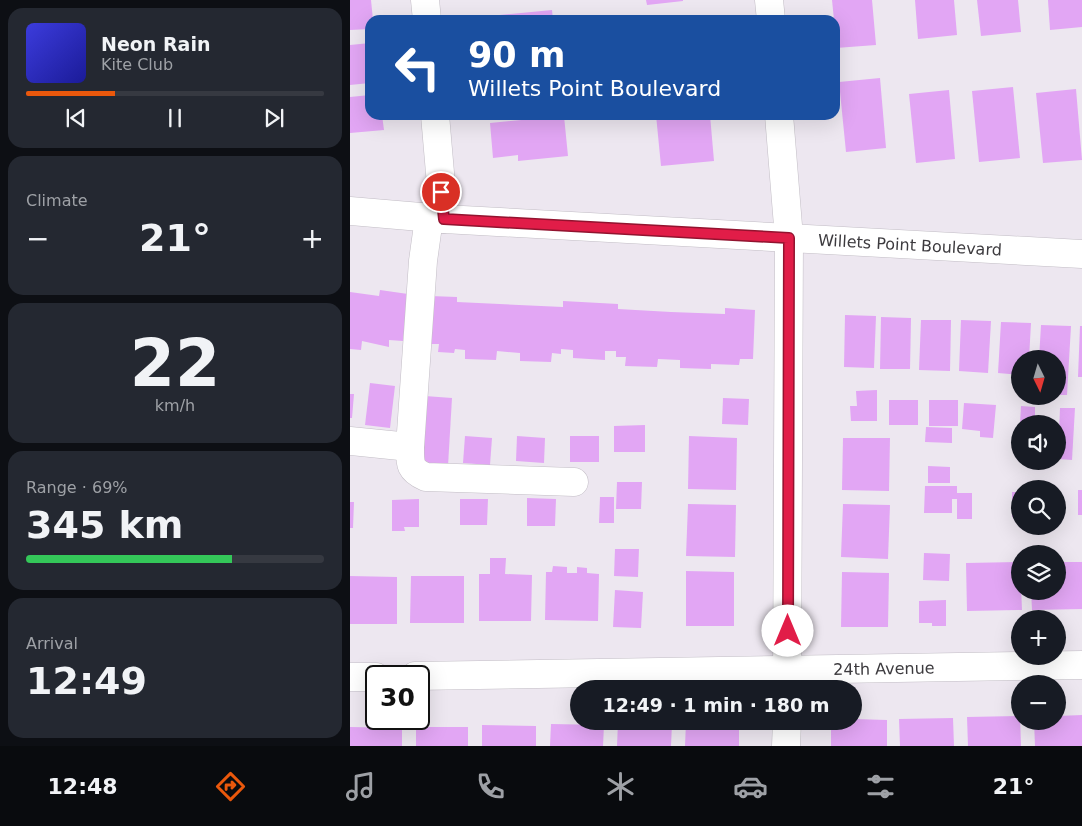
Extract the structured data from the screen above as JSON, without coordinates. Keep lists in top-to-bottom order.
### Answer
{
  "streets": {
    "street": ["Willets Point Boulevard", "24th Avenue"]
  },
  "north": "bottom",
  "page": {
    "turn": ["90 m", "Willets Point Boulevard"],
    "song": ["Neon Rain", "Kite Club"],
    "tile": [
      "Climate",
      ["22", "km/h"],
      ["Range · 69%", "345 km"],
      ["Arrival", "12:49"]
    ],
    "heat": ["−", "21°", "+"],
    "map_buttons": ["+", "−"],
    "limit": "30",
    "trip": "12:49 · 1 min · 180 m",
    "tabs": ["12:48", "21°"]
  }
}
